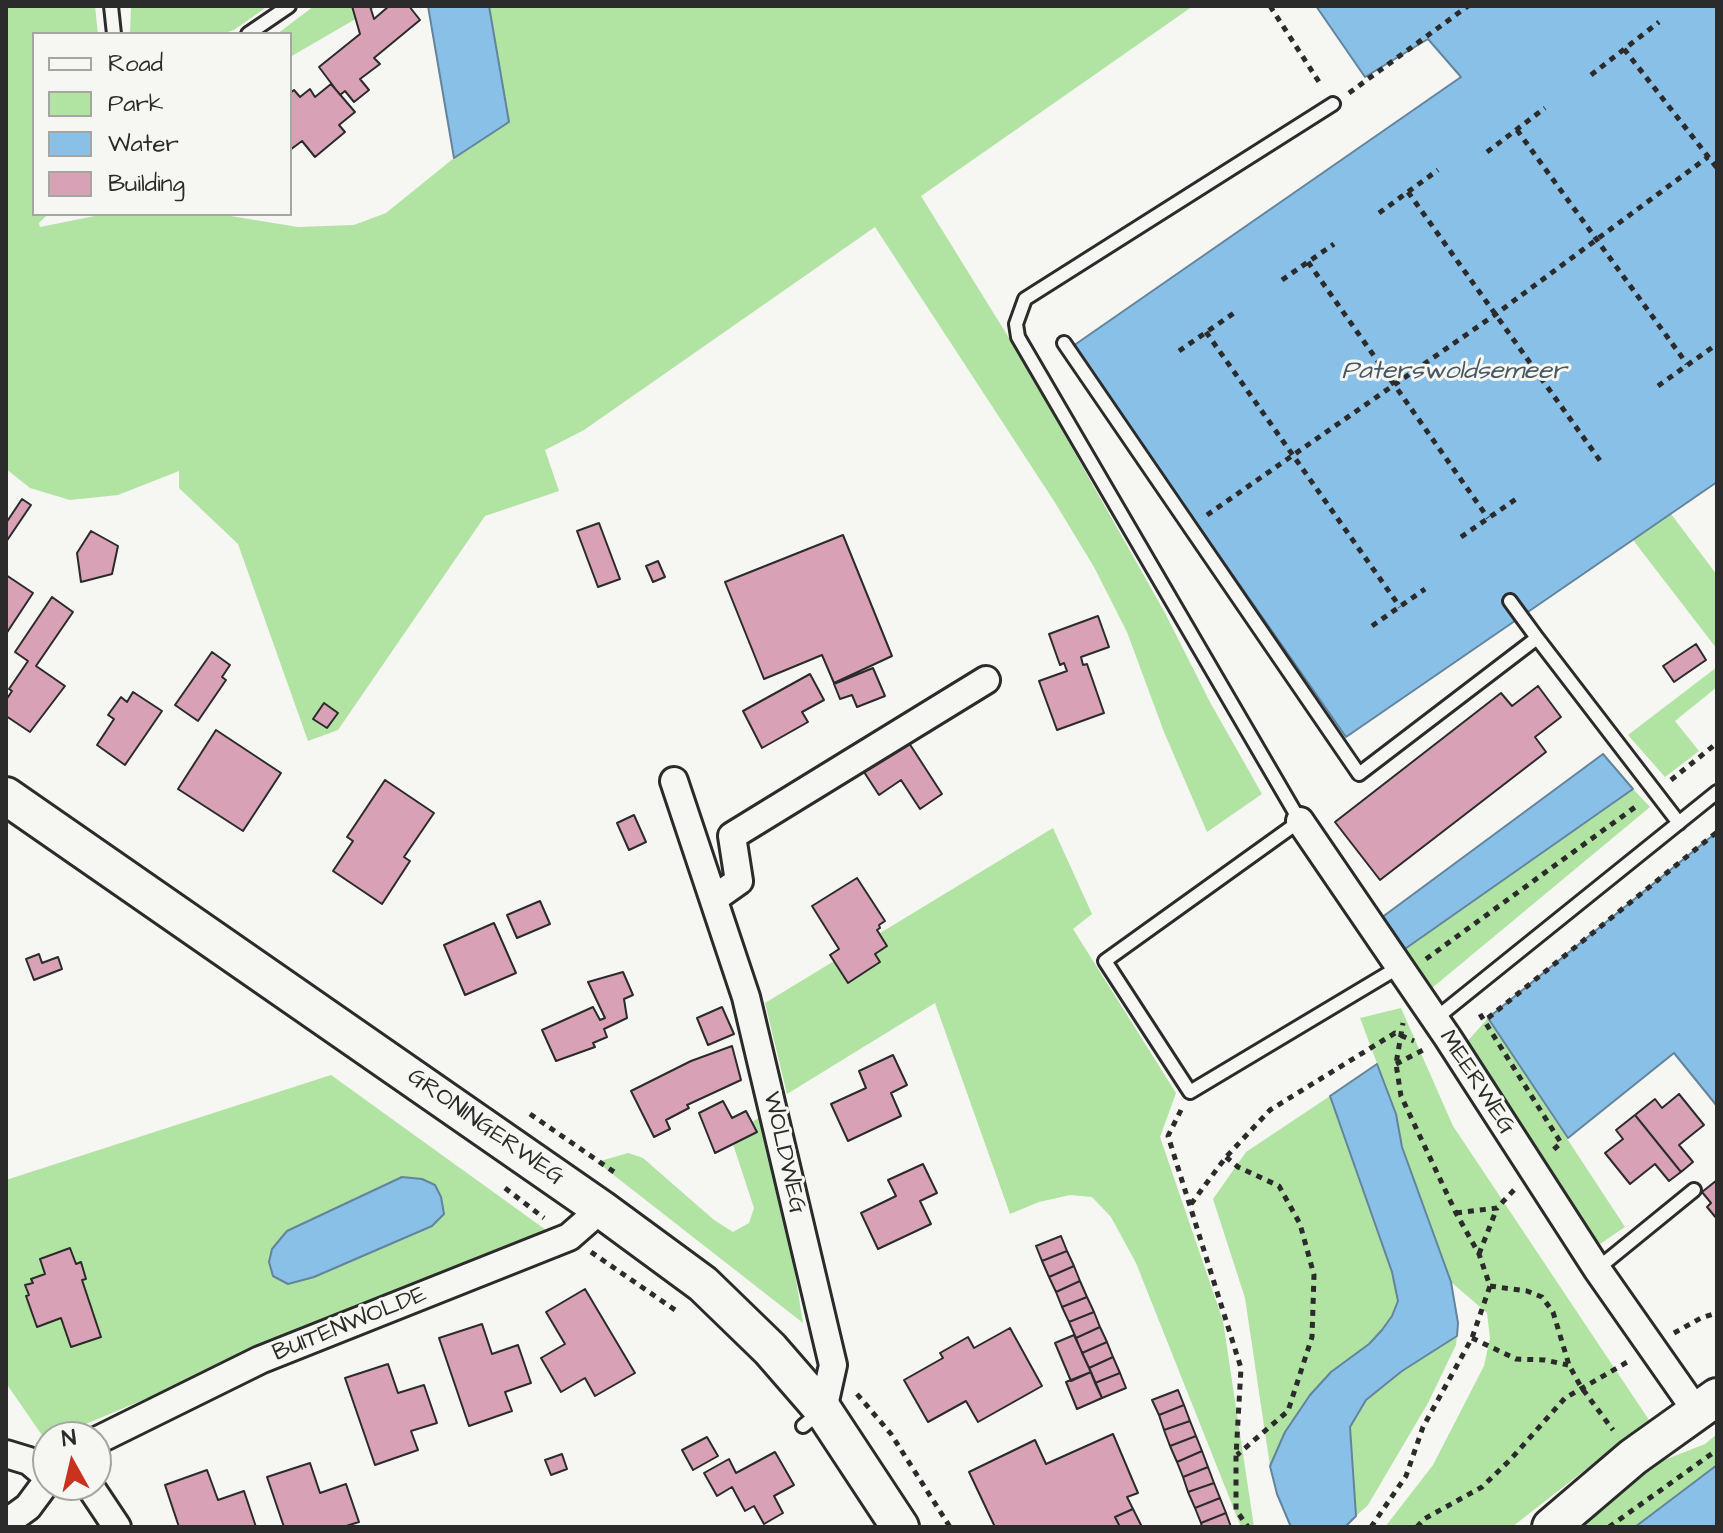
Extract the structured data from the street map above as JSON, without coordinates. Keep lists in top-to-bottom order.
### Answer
{
  "streets": {
    "main road": ["MEERWEG", "GRONINGERWEG"],
    "street": ["WOLDWEG", "BUITENWOLDE"]
  },
  "crossings": [
    ["GRONINGERWEG", "WOLDWEG"],
    ["GRONINGERWEG", "BUITENWOLDE"]
  ],
  "water": ["Paterswoldsemeer"],
  "legend": [
    "Road",
    "Park",
    "Water",
    "Building"
  ],
  "north": "top"
}
